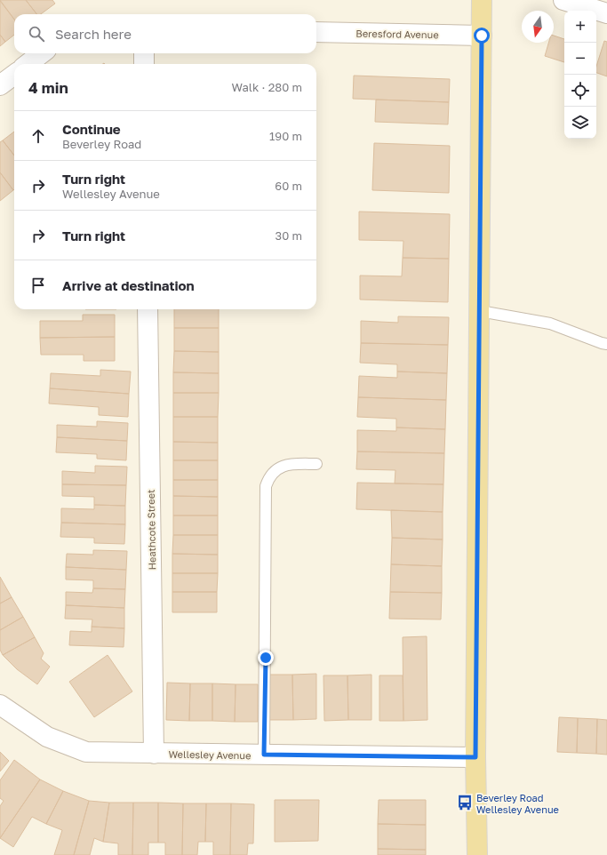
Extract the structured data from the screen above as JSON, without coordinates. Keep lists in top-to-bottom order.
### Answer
{
  "streets": {
    "street": ["Beresford Avenue", "Heathcote Street", "Wellesley Avenue"]
  },
  "crossings": [
    ["Heathcote Street", "Wellesley Avenue"]
  ],
  "places": {
    "bus stop": ["Beverley Road Wellesley Avenue"]
  },
  "north": "bottom",
  "page": {
    "map_buttons": ["+", "−"],
    "search": "Search here",
    "heading": ["4 min", "Walk · 280 m"],
    "list": [
      ["Continue", "Beverley Road", "190 m"],
      ["Turn right", "Wellesley Avenue", "60 m"],
      ["Turn right", "30 m"],
      "Arrive at destination"
    ]
  }
}
